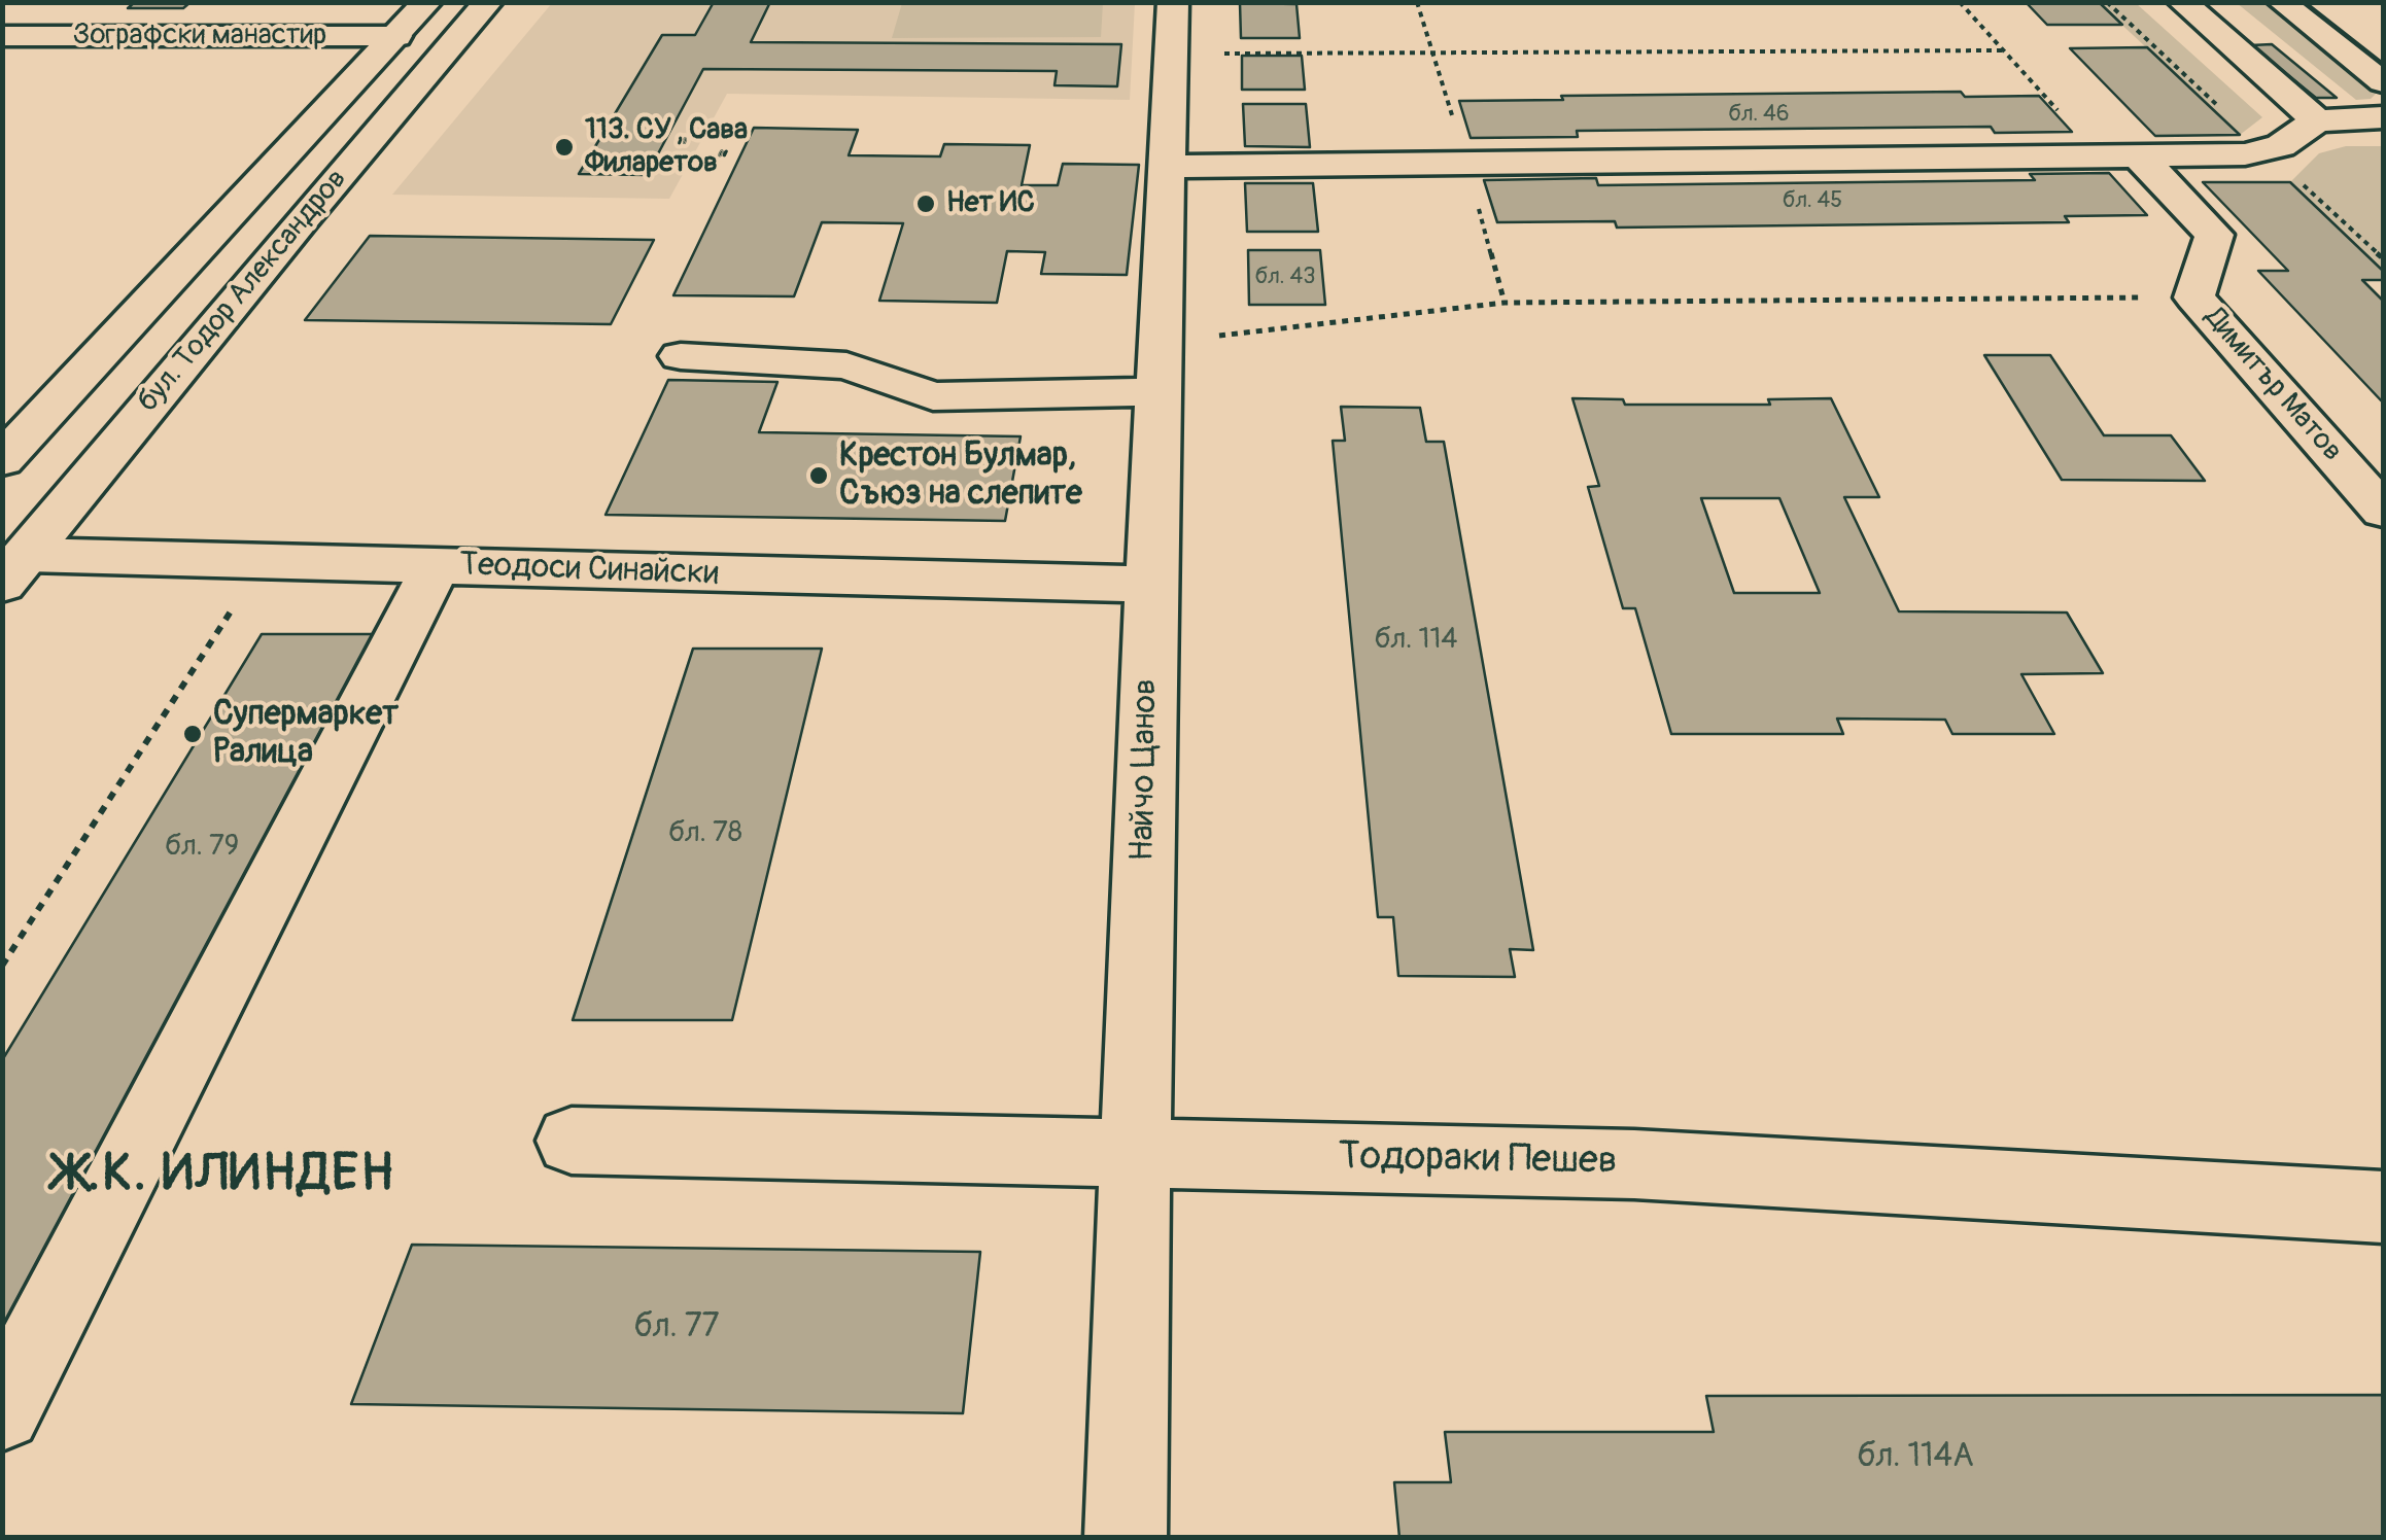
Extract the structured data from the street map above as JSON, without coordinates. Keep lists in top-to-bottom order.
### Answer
{
  "streets": {
    "street": [
      "Зографски манастир",
      "бул. Тодор Александров",
      "Димитър Матов",
      "Теодоси Синайски",
      "Найчо Цанов",
      "Тодораки Пешев"
    ]
  },
  "crossings": [
    ["Зографски манастир", "бул. Тодор Александров"],
    ["бул. Тодор Александров", "Теодоси Синайски"],
    ["Теодоси Синайски", "Найчо Цанов"],
    ["Найчо Цанов", "Тодораки Пешев"]
  ],
  "districts": ["Ж.К. ИЛИНДЕН"],
  "places": [
    "113. СУ „Сава Филаретов“",
    "Нет ИС",
    "Крестон Булмар, Съюз на слепите",
    "Супермаркет Ралица"
  ],
  "house_numbers": [
    "бл. 46",
    "бл. 45",
    "бл. 43",
    "бл. 114",
    "бл. 78",
    "бл. 79",
    "бл. 77",
    "бл. 114А"
  ]
}
